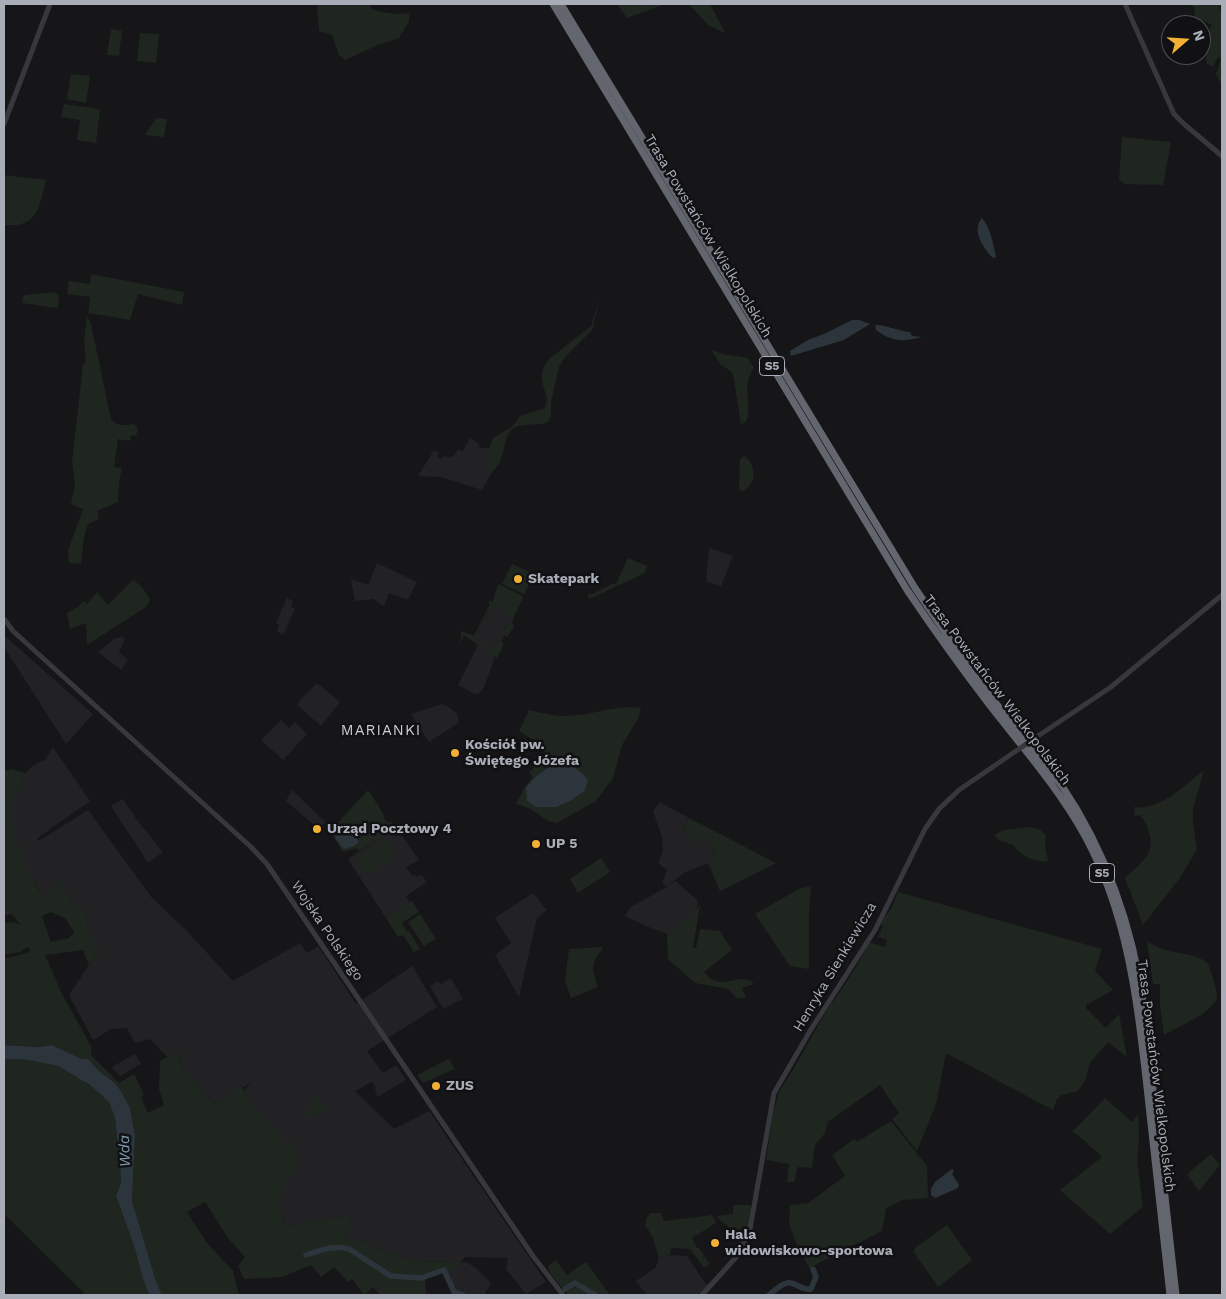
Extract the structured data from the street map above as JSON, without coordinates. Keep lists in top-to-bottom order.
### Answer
{
  "streets": {
    "highway": ["Trasa Powstańców Wielkopolskich", "S5"],
    "street": ["Wojska Polskiego", "Henryka Sienkiewicza"]
  },
  "districts": ["MARIANKI"],
  "water": ["Wda"],
  "places": [
    "Skatepark",
    "Kościół pw. Świętego Józefa",
    "Urząd Pocztowy 4",
    "UP 5",
    "ZUS",
    "Hala widowiskowo-sportowa"
  ],
  "north": "right"
}
